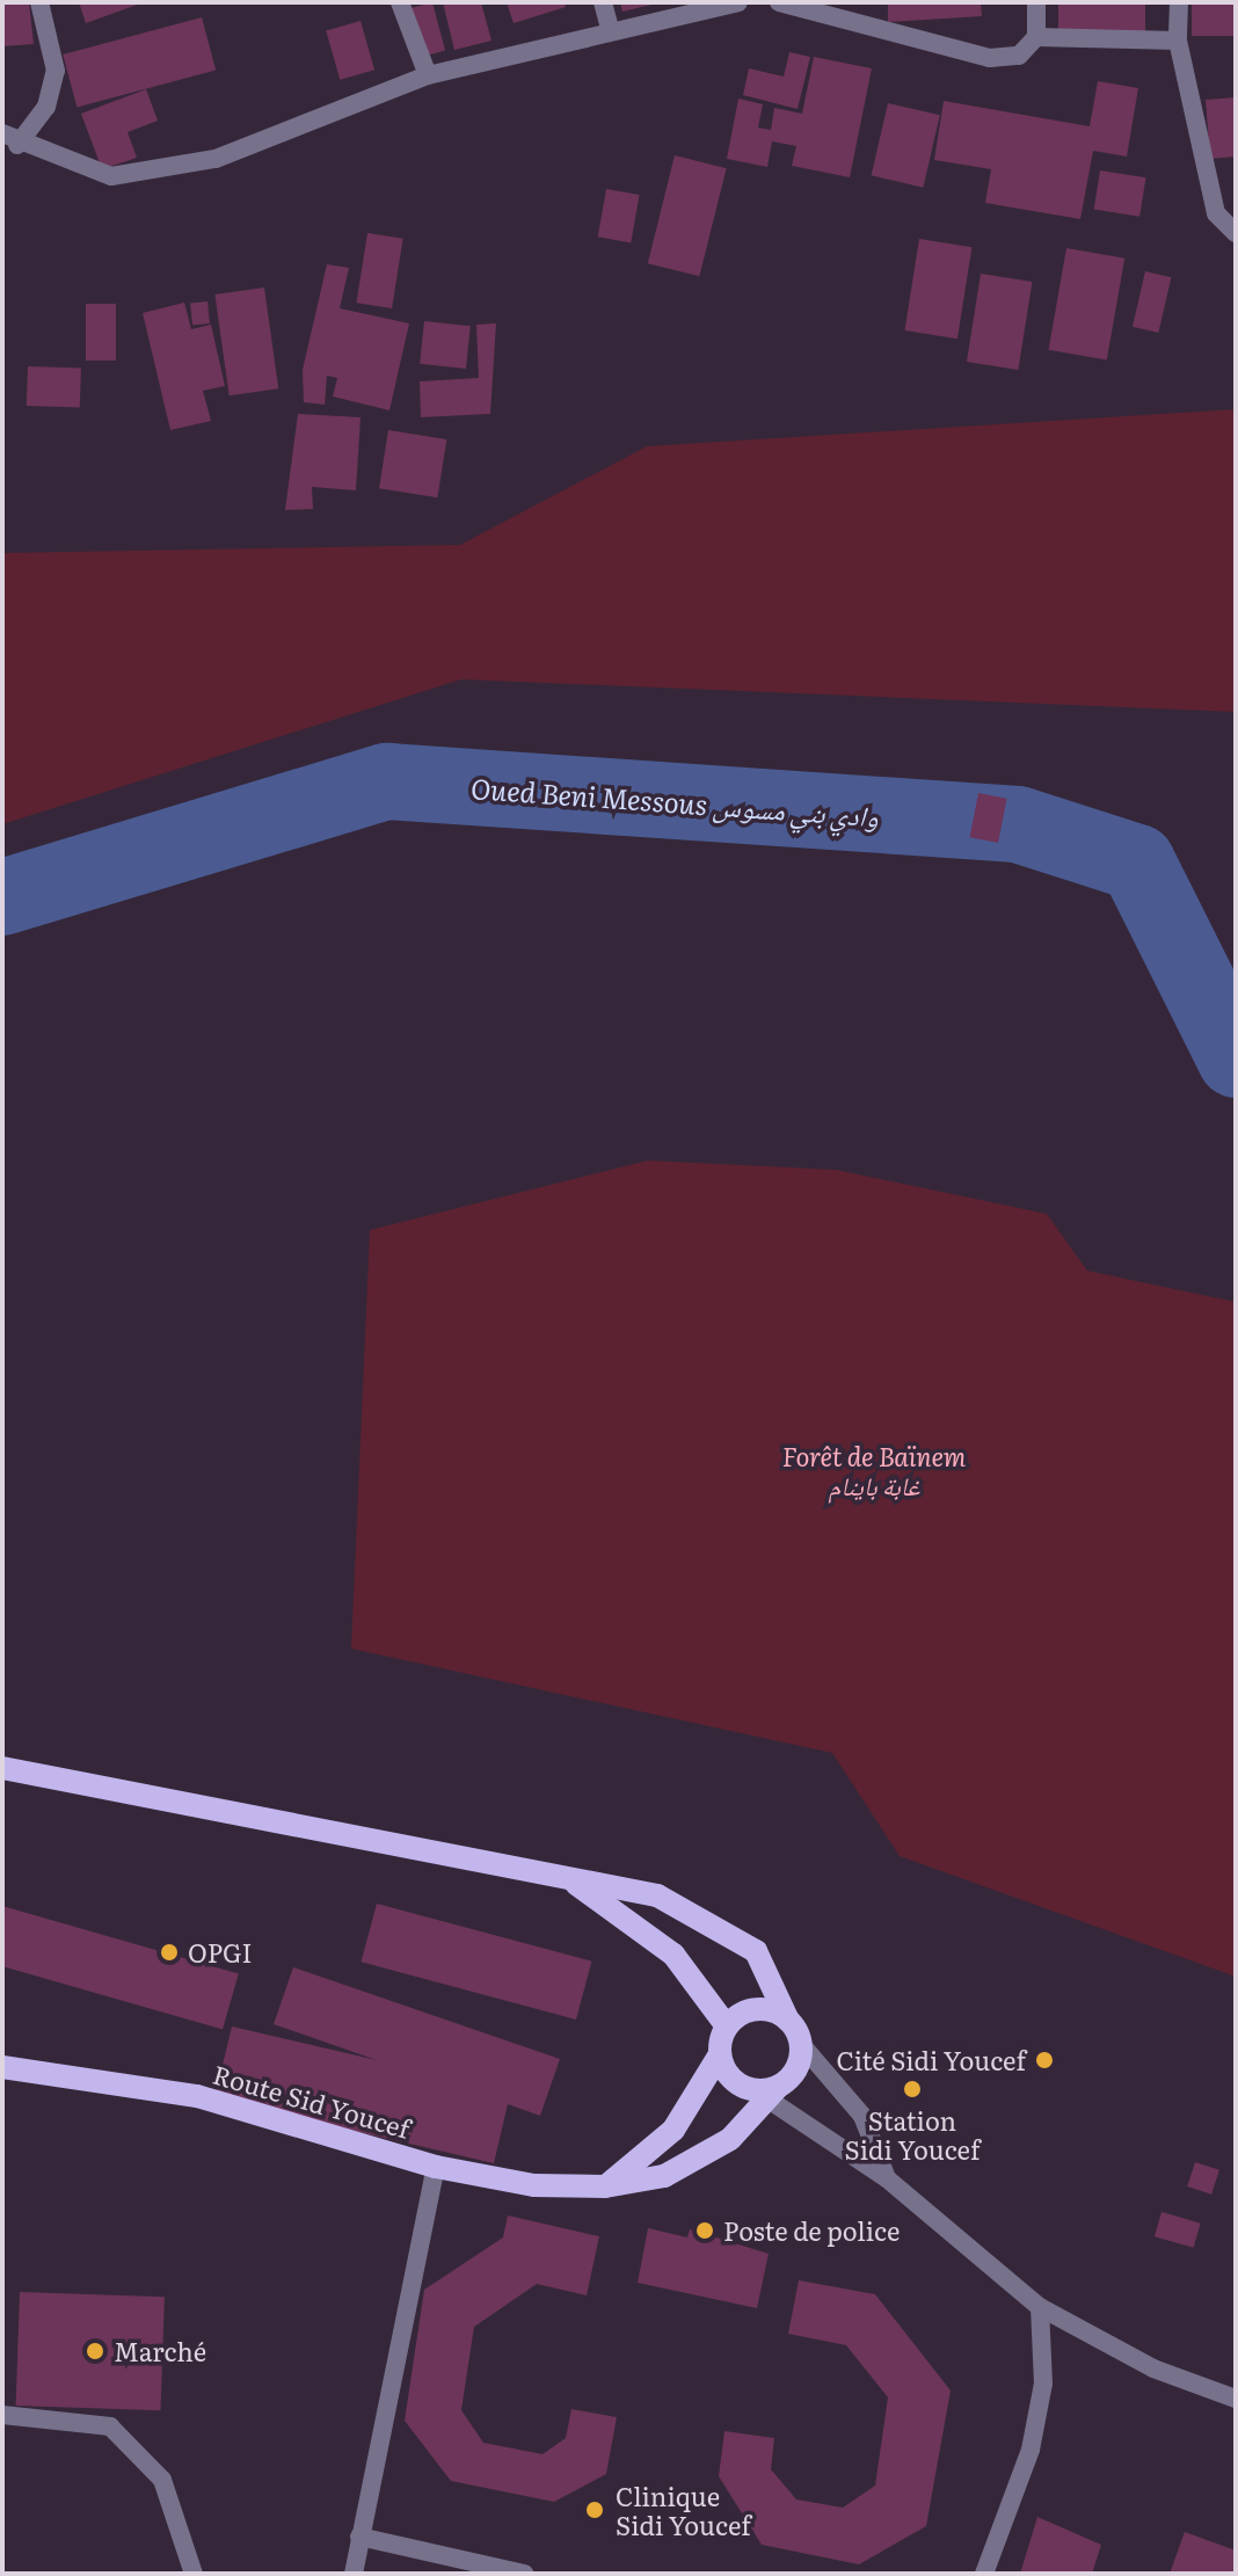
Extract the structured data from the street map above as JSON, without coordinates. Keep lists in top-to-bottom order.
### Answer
{
  "streets": {
    "main road": ["Route Sid Youcef"]
  },
  "water": ["Oued Beni Messous وادي بني مسوس"],
  "parks": ["Forêt de Baïnem غابة باينام"],
  "places": [
    "OPGI",
    "Cité Sidi Youcef",
    "Station Sidi Youcef",
    "Poste de police",
    "Marché",
    "Clinique Sidi Youcef"
  ]
}
